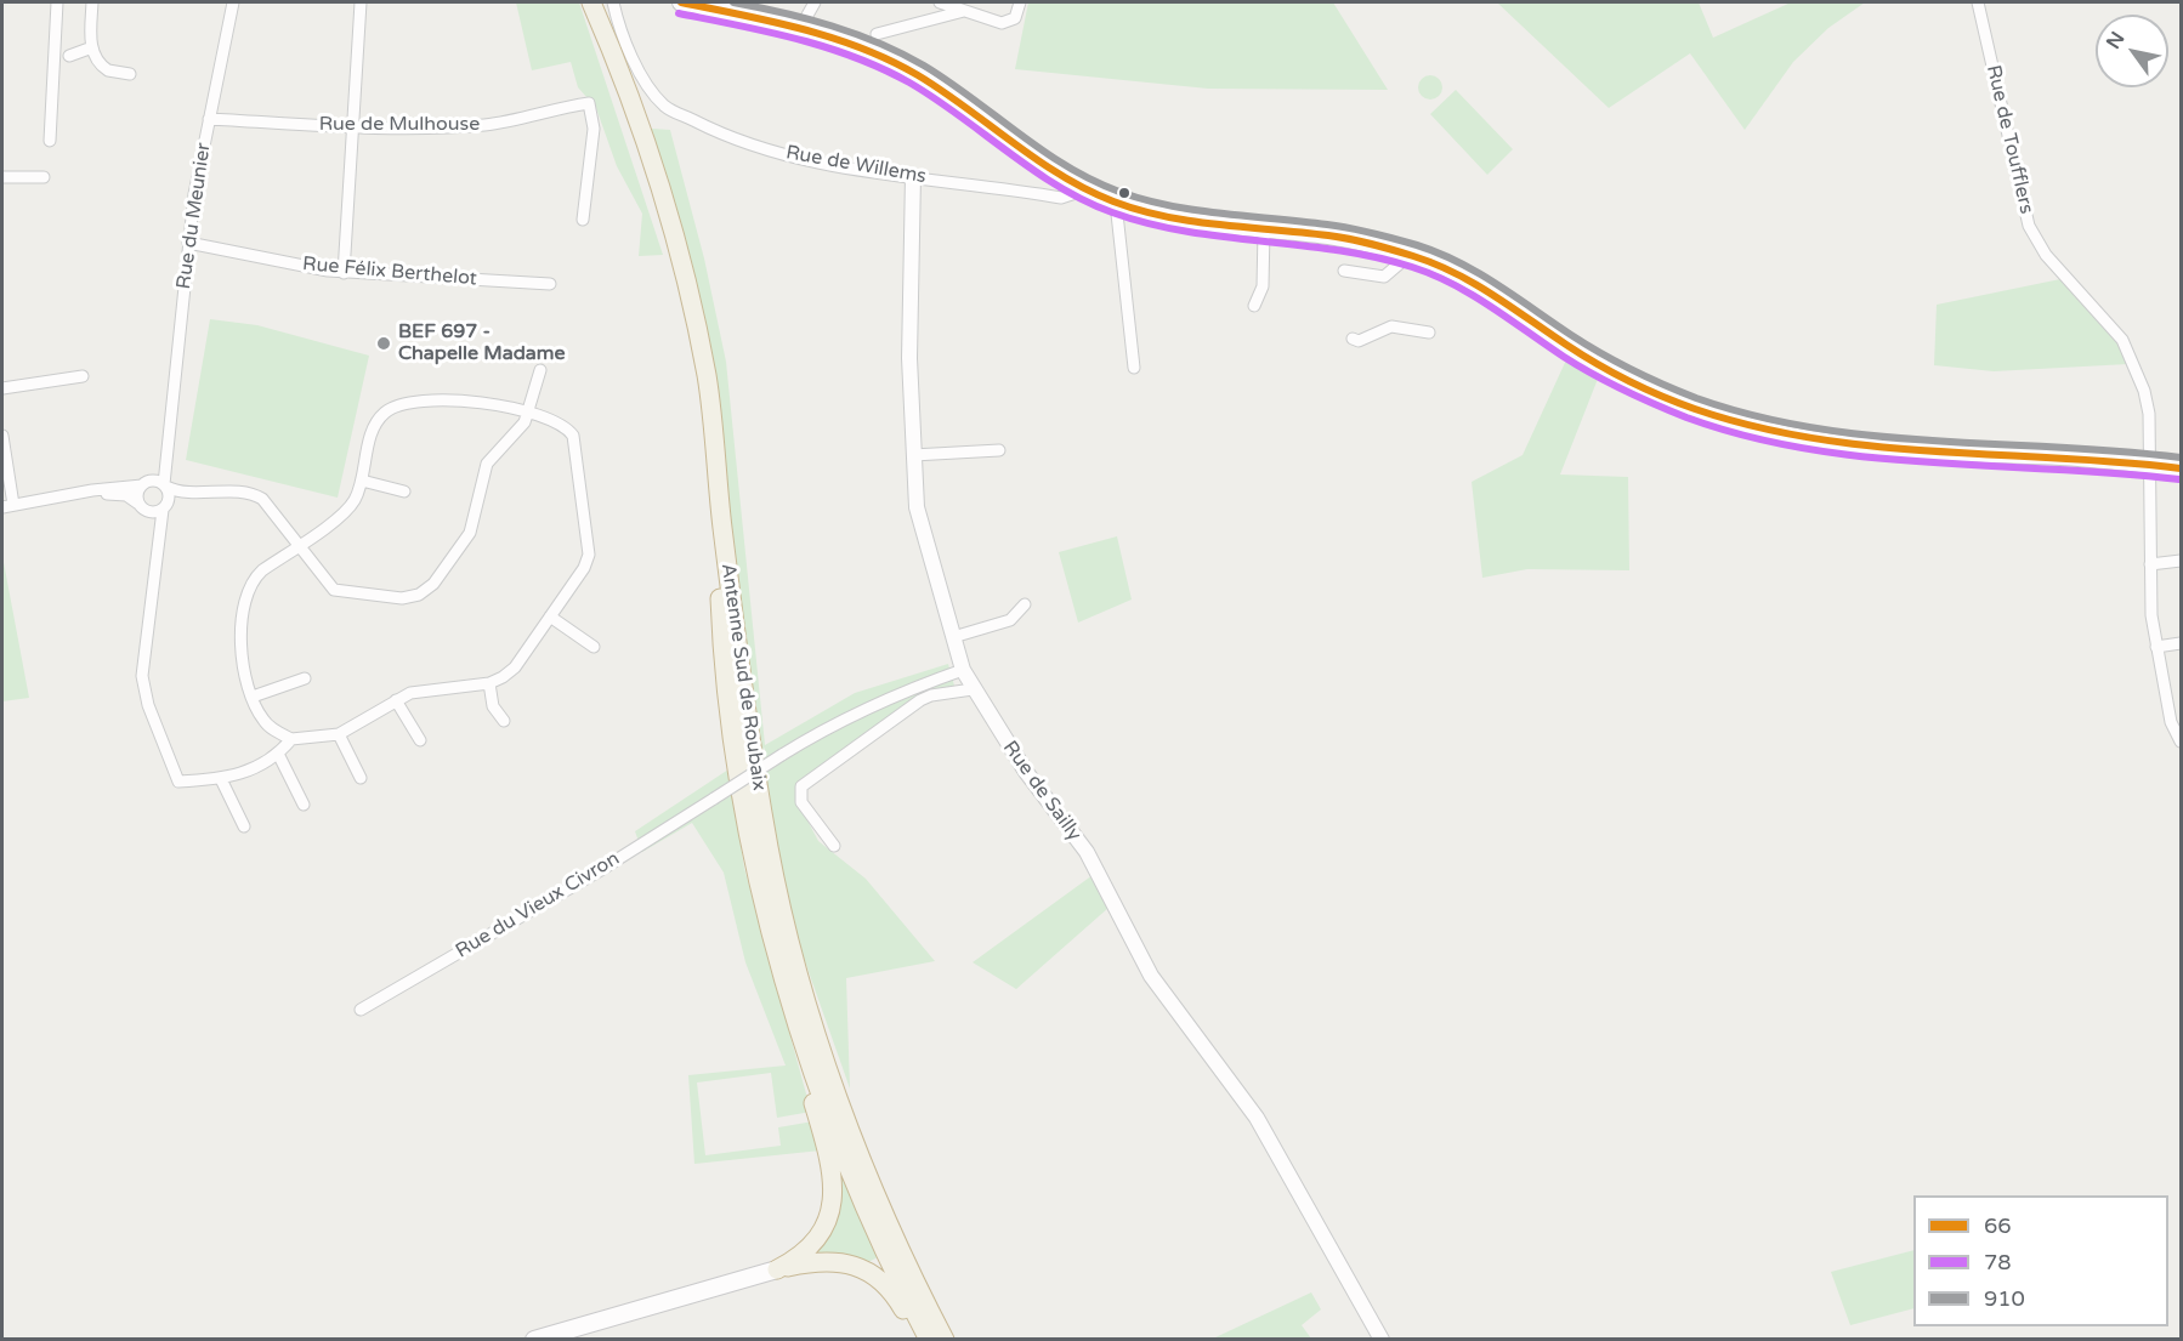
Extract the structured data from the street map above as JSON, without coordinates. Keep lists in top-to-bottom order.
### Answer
{
  "streets": {
    "highway": ["Antenne Sud de Roubaix"],
    "street": [
      "Rue de Mulhouse",
      "Rue de Toufflers",
      "Rue de Willems",
      "Rue du Meunier",
      "Rue Félix Berthelot",
      "Rue de Sailly",
      "Rue du Vieux Civron"
    ]
  },
  "crossings": [
    ["Rue de Mulhouse", "Rue du Meunier"],
    ["Rue de Willems", "Rue de Sailly"],
    ["Rue du Meunier", "Rue Félix Berthelot"],
    ["Rue de Sailly", "Rue du Vieux Civron"]
  ],
  "places": ["BEF 697 - Chapelle Madame"],
  "lines": ["transit line 66", "transit line 910", "transit line 78"],
  "legend": ["66", "78", "910"],
  "north": "top left"
}
